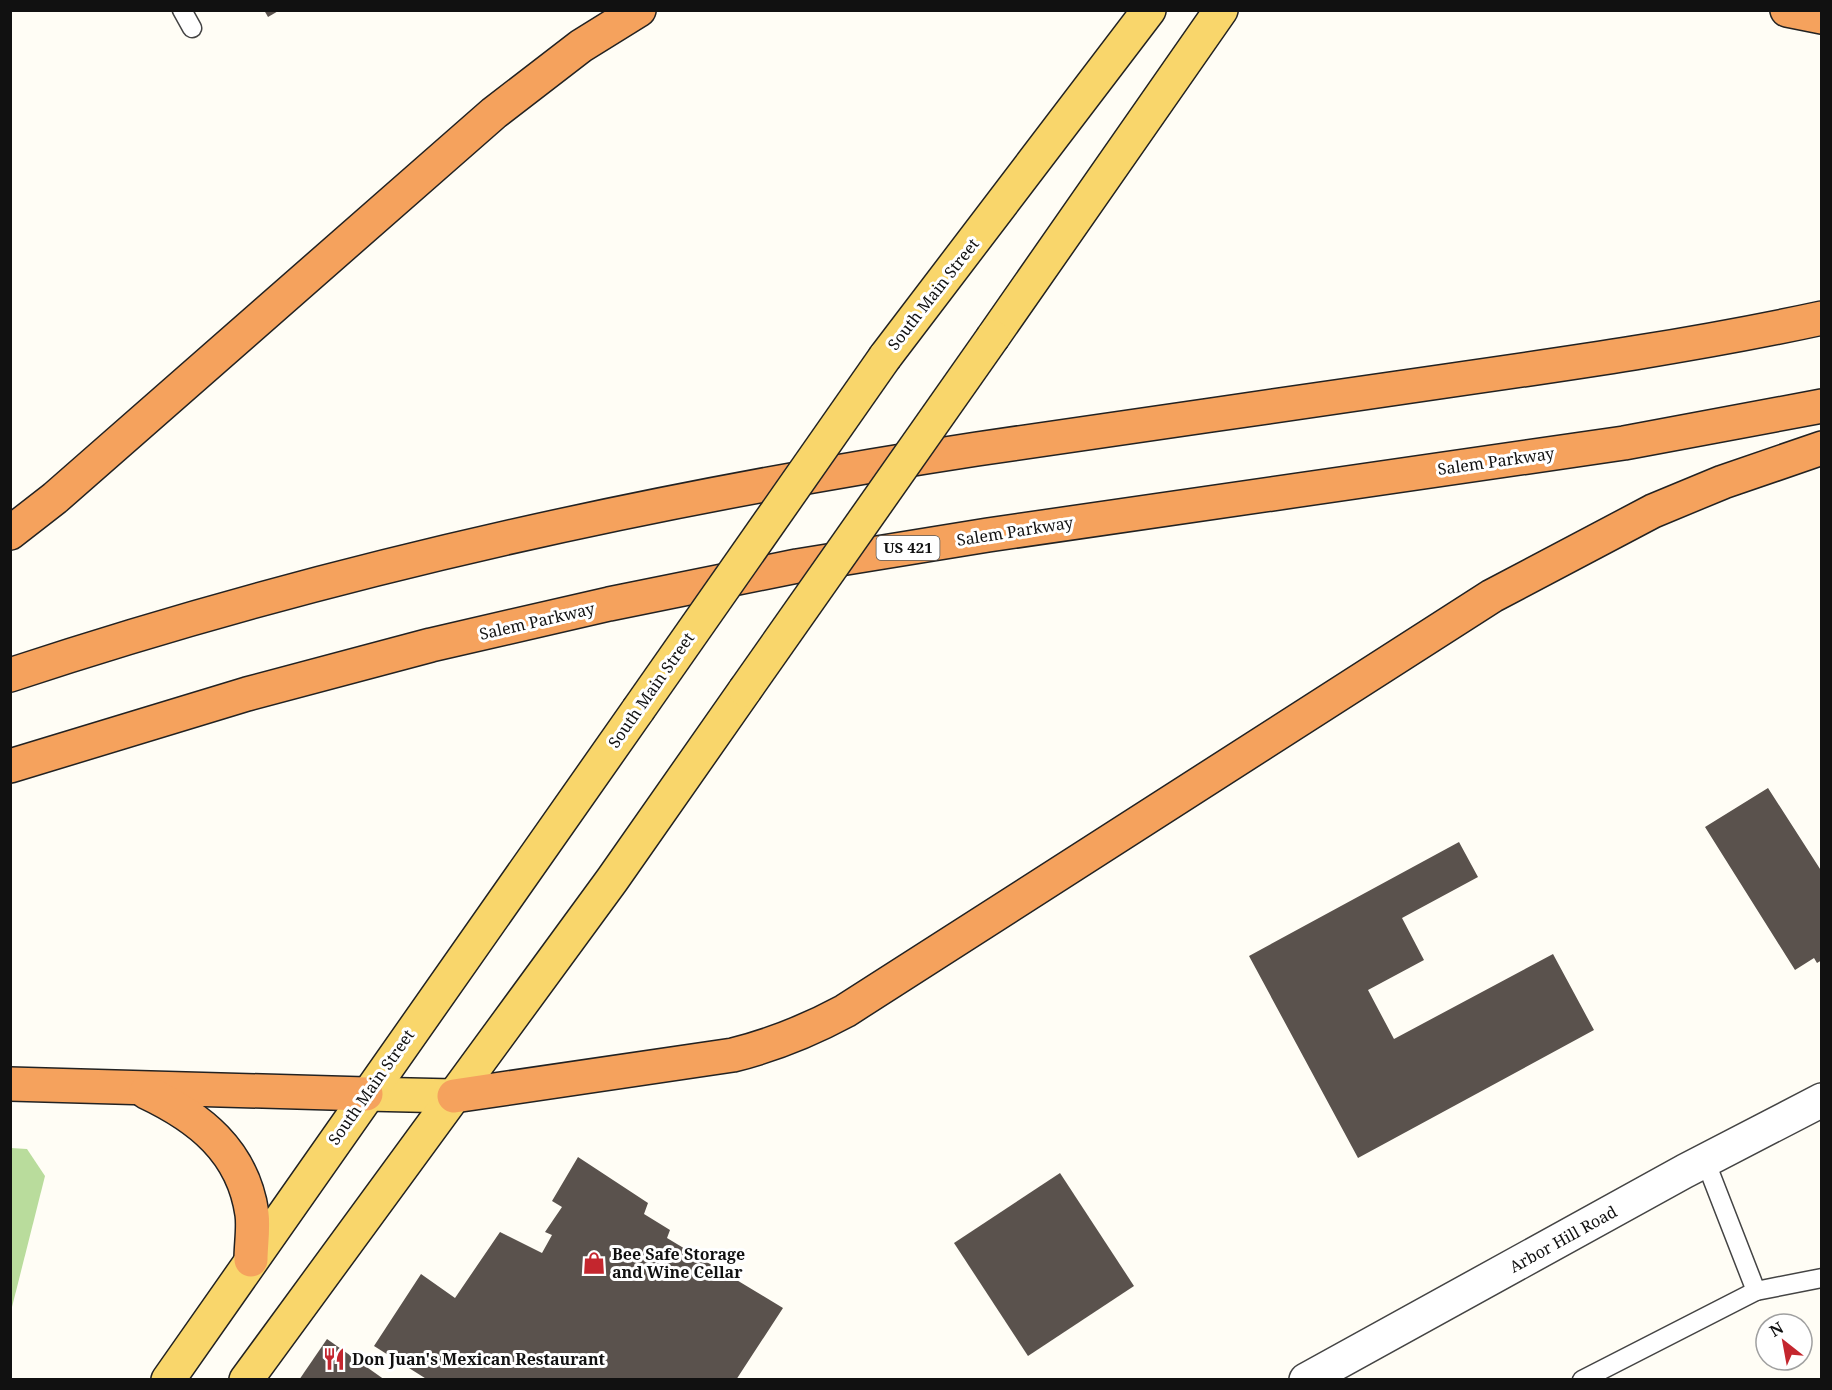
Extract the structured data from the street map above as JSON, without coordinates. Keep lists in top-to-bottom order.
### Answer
{
  "streets": {
    "highway": ["Salem Parkway", "US 421"],
    "main road": ["South Main Street"],
    "street": ["Arbor Hill Road"]
  },
  "places": {
    "shop": ["Bee Safe Storage and Wine Cellar"],
    "restaurant": ["Don Juan's Mexican Restaurant"]
  },
  "north": "top left"
}
